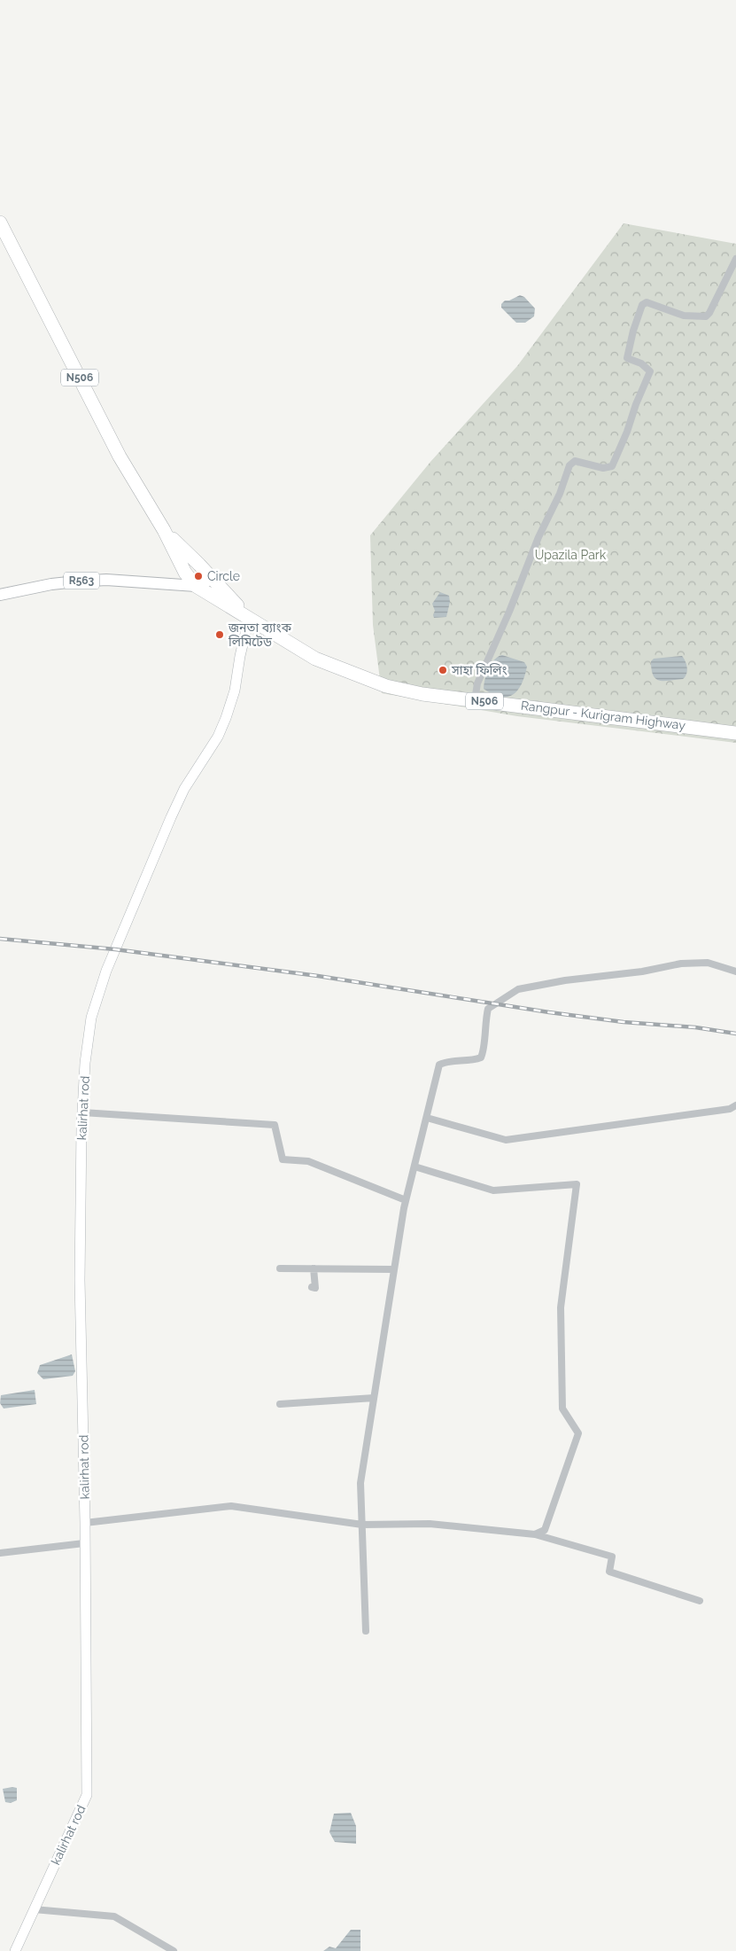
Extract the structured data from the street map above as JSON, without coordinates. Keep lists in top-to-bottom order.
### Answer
{
  "streets": {
    "highway": ["N506", "Rangpur - Kurigram Highway"],
    "main road": ["R563"],
    "street": ["kalirhat rod"]
  },
  "crossings": [
    ["N506", "R563"],
    ["N506", "Rangpur - Kurigram Highway"],
    ["N506", "kalirhat rod"],
    ["Rangpur - Kurigram Highway", "kalirhat rod"]
  ],
  "parks": ["Upazila Park"],
  "places": ["Circle", "জনতা ব্যাংক লিমিটেড", "সাহা ফিলিং"]
}
